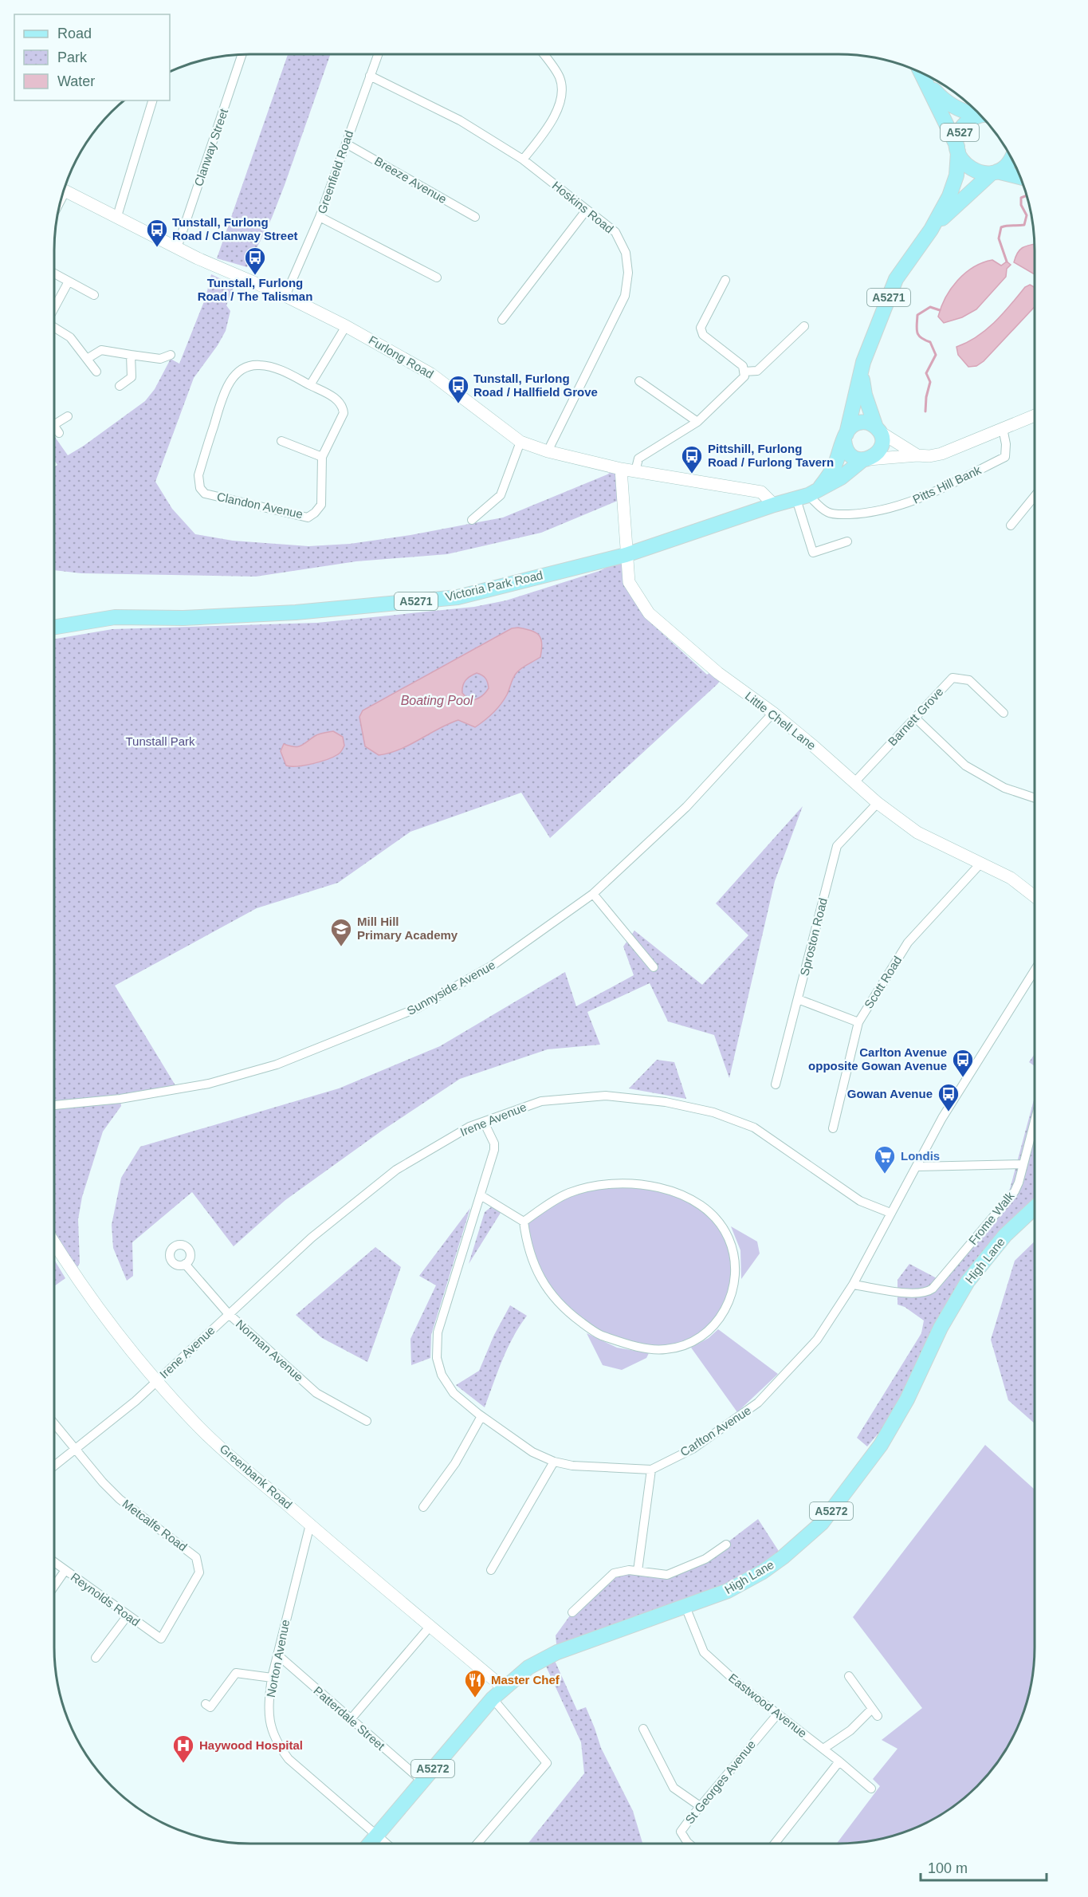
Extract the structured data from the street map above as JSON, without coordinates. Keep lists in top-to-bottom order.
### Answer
{
  "streets": {
    "main road": [
      "A527",
      "A5271",
      "Victoria Park Road",
      "High Lane",
      "A5272"
    ],
    "street": [
      "Clanway Street",
      "Greenfield Road",
      "Breeze Avenue",
      "Hoskins Road",
      "Furlong Road",
      "Pitts Hill Bank",
      "Clandon Avenue",
      "Barnett Grove",
      "Little Chell Lane",
      "Sproston Road",
      "Scott Road",
      "Sunnyside Avenue",
      "Irene Avenue",
      "Frome Walk",
      "Norman Avenue",
      "Carlton Avenue",
      "Greenbank Road",
      "Metcalfe Road",
      "Reynolds Road",
      "Norton Avenue",
      "Eastwood Avenue",
      "Patterdale Street",
      "St Georges Avenue"
    ]
  },
  "crossings": [
    ["A527", "A5271"],
    ["Clanway Street", "Furlong Road"],
    ["Greenfield Road", "Breeze Avenue"],
    ["Greenfield Road", "Hoskins Road"],
    ["Greenfield Road", "Furlong Road"],
    ["Hoskins Road", "Furlong Road"],
    ["A5271", "Pitts Hill Bank"],
    ["A5271", "Victoria Park Road"],
    ["Furlong Road", "Victoria Park Road"],
    ["Furlong Road", "Little Chell Lane"],
    ["Pitts Hill Bank", "Victoria Park Road"],
    ["Victoria Park Road", "Little Chell Lane"],
    ["Barnett Grove", "Little Chell Lane"],
    ["Little Chell Lane", "Sproston Road"],
    ["Little Chell Lane", "Scott Road"],
    ["Little Chell Lane", "Sunnyside Avenue"],
    ["Irene Avenue", "Norman Avenue"],
    ["Irene Avenue", "Carlton Avenue"],
    ["Irene Avenue", "Greenbank Road"],
    ["Irene Avenue", "Metcalfe Road"],
    ["Frome Walk", "Carlton Avenue"],
    ["High Lane", "Greenbank Road"],
    ["High Lane", "Norton Avenue"],
    ["High Lane", "Eastwood Avenue"],
    ["High Lane", "Patterdale Street"],
    ["Greenbank Road", "Norton Avenue"],
    ["Metcalfe Road", "Reynolds Road"],
    ["Norton Avenue", "Patterdale Street"],
    ["Eastwood Avenue", "St Georges Avenue"]
  ],
  "water": ["Boating Pool"],
  "parks": ["Tunstall Park"],
  "places": {
    "bus stop": [
      "Tunstall, Furlong Road / Clanway Street",
      "Tunstall, Furlong Road / The Talisman",
      "Tunstall, Furlong Road / Hallfield Grove",
      "Pittshill, Furlong Road / Furlong Tavern",
      "Carlton Avenue opposite Gowan Avenue",
      "Gowan Avenue"
    ],
    "school or university": ["Mill Hill Primary Academy"],
    "supermarket": ["Londis"],
    "restaurant": ["Master Chef"],
    "hospital": ["Haywood Hospital"]
  },
  "legend": ["Road", "Park", "Water"],
  "scale_bar": "100 m"
}
